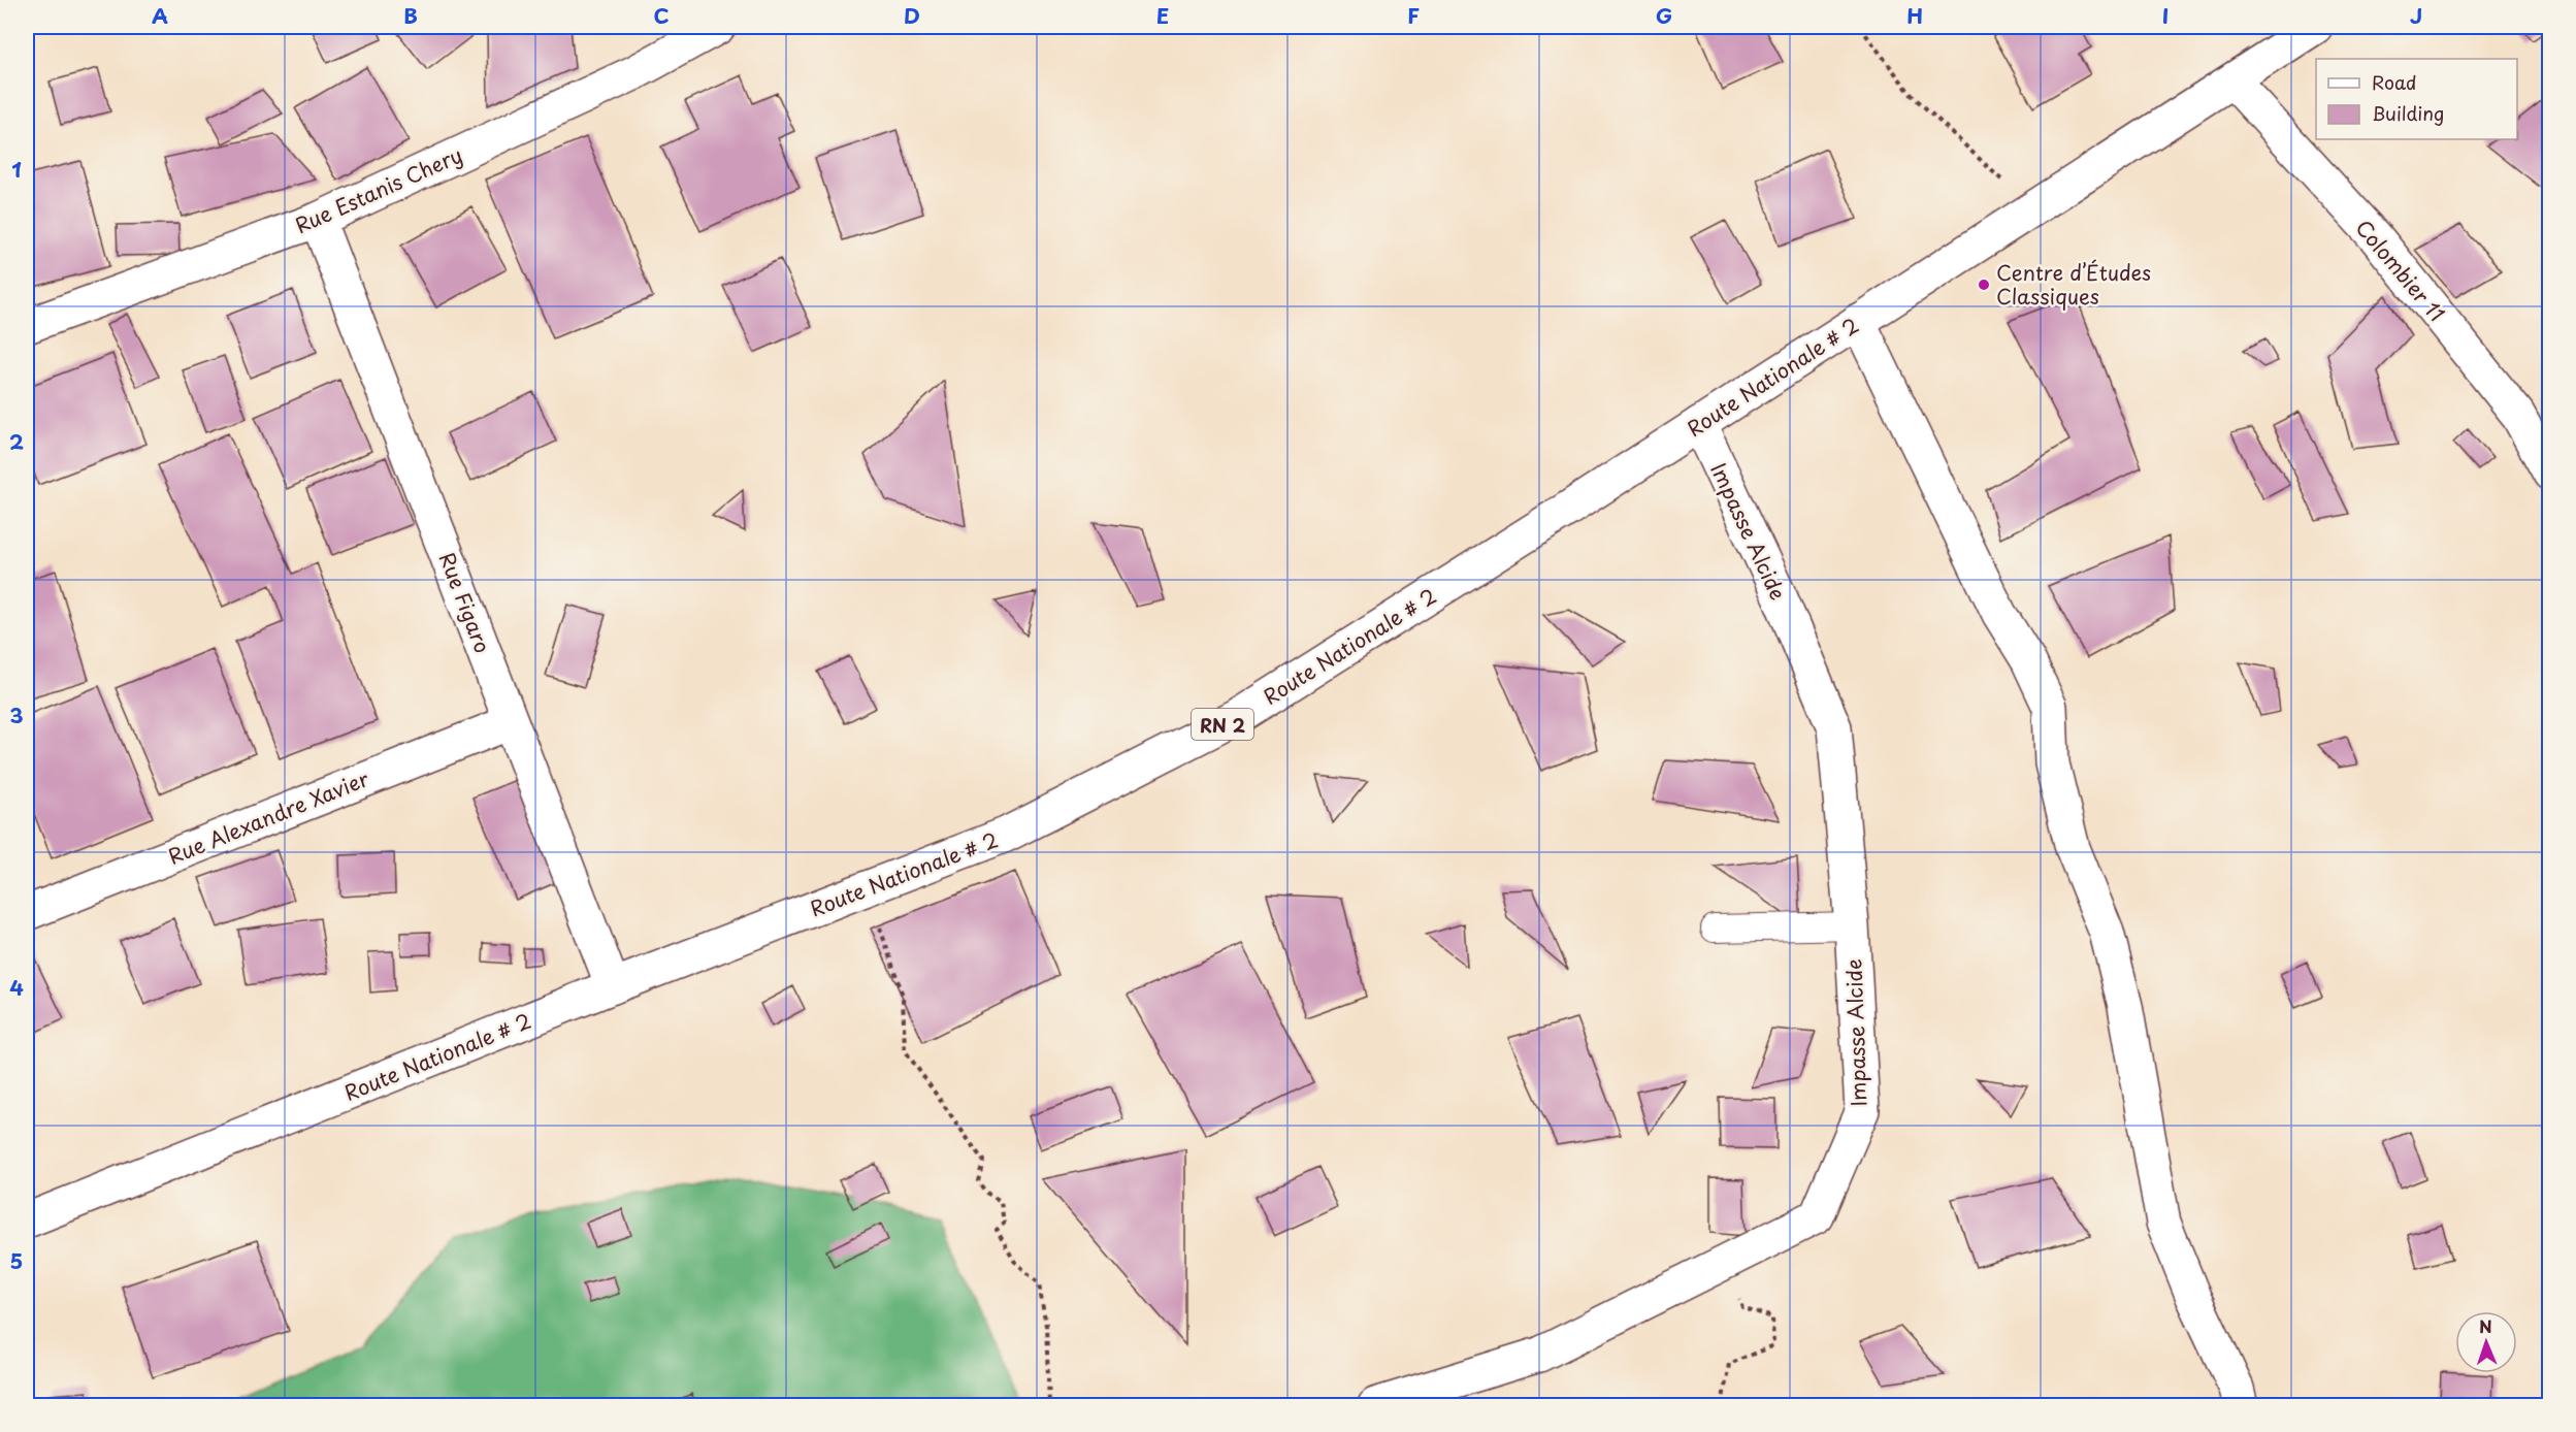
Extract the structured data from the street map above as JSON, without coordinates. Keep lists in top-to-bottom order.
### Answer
{
  "streets": {
    "street": [
      "Rue Estanis Chery",
      "Colombier 11",
      "Route Nationale # 2",
      "Impasse Alcide",
      "Rue Figaro",
      "RN 2",
      "Rue Alexandre Xavier"
    ]
  },
  "crossings": [
    ["Rue Estanis Chery", "Rue Figaro"],
    ["Colombier 11", "Route Nationale # 2"],
    ["Route Nationale # 2", "Impasse Alcide"],
    ["Route Nationale # 2", "Rue Figaro"],
    ["Rue Figaro", "Rue Alexandre Xavier"]
  ],
  "places": ["Centre d’Études Classiques"],
  "legend": ["Road", "Building"],
  "north": "top",
  "grid": {
    "columns": [
      "A",
      "B",
      "C",
      "D",
      "E",
      "F",
      "G",
      "H",
      "I",
      "J"
    ],
    "rows": [
      "1",
      "2",
      "3",
      "4",
      "5"
    ]
  }
}
